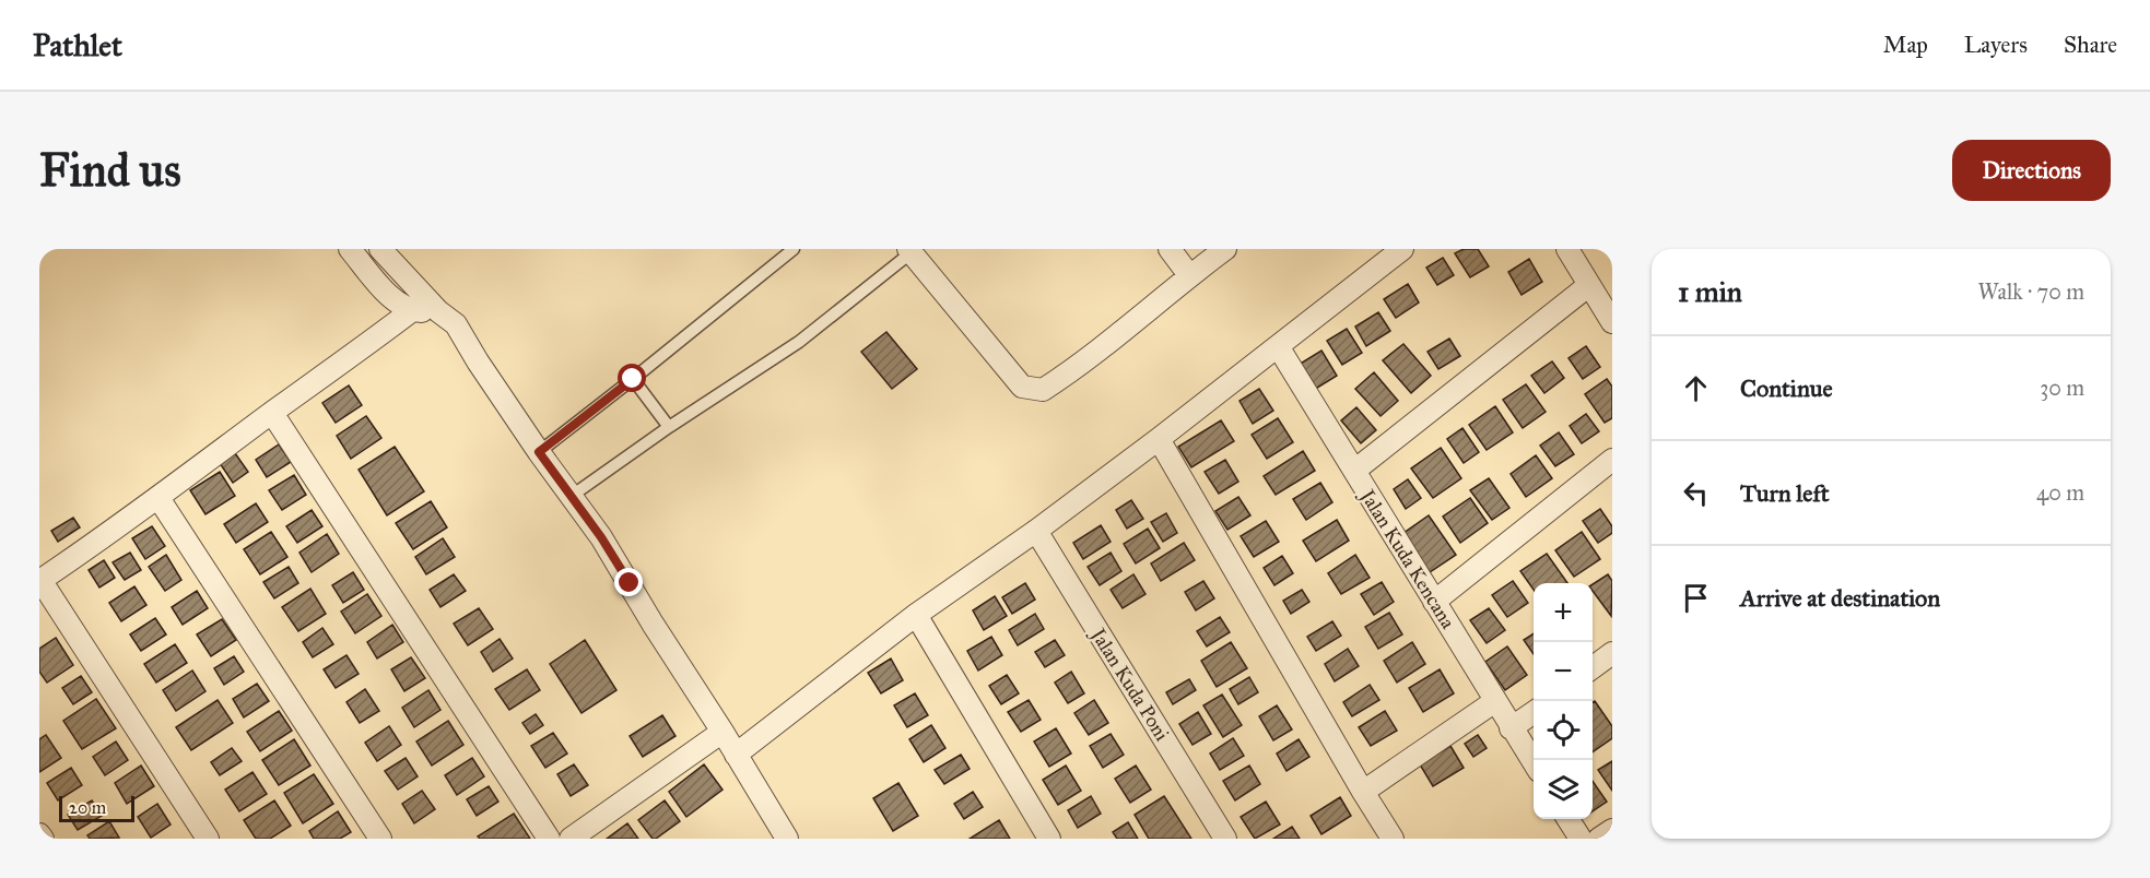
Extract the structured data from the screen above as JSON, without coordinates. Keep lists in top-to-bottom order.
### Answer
{
  "streets": {
    "street": ["Jalan Kuda Kencana", "Jalan Kuda Poni"]
  },
  "scale_bar": "20 m",
  "page": {
    "header": "Pathlet",
    "nav": ["Map", "Layers", "Share"],
    "buttons": "Directions",
    "title": "Find us",
    "heading": ["1 min", "Walk · 70 m"],
    "list": [
      ["Continue", "30 m"],
      ["Turn left", "40 m"],
      "Arrive at destination"
    ],
    "map_buttons": ["+", "−"],
    "scale": "20 m"
  }
}
